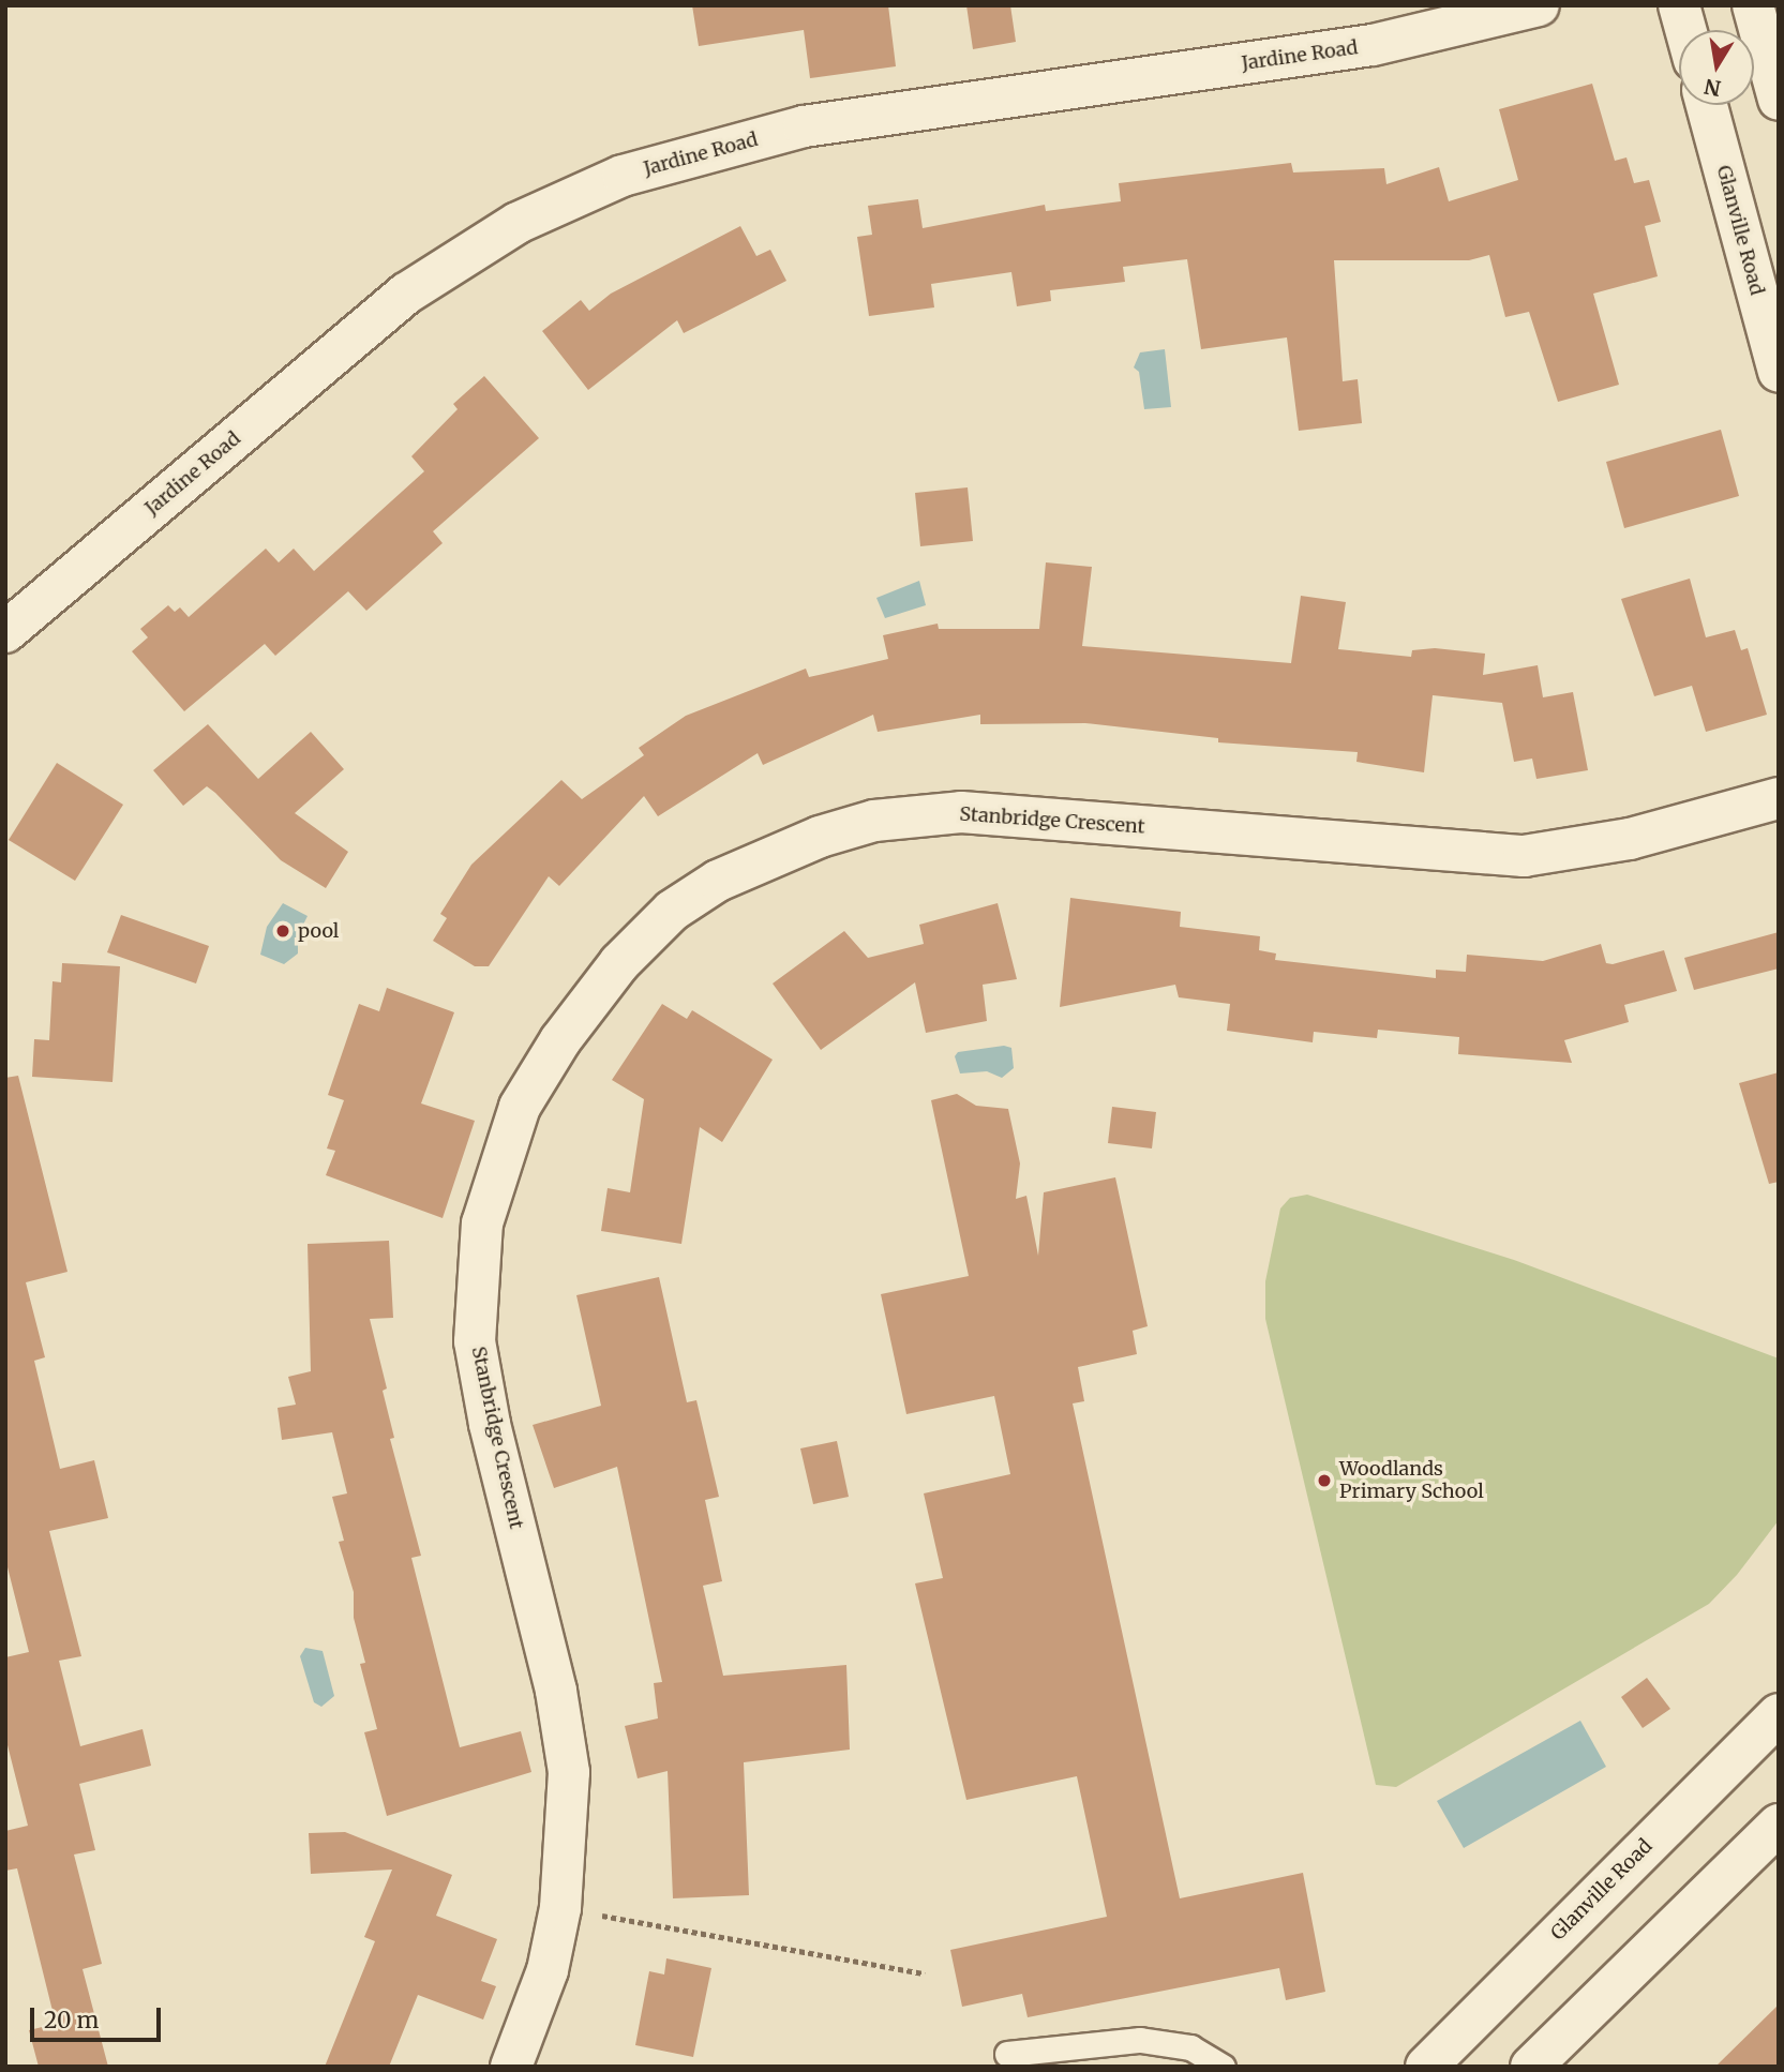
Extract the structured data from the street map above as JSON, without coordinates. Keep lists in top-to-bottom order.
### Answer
{
  "streets": {
    "street": ["Jardine Road", "Glanville Road", "Stanbridge Crescent"]
  },
  "places": ["pool", "Woodlands Primary School"],
  "scale_bar": "20 m",
  "north": "bottom"
}
